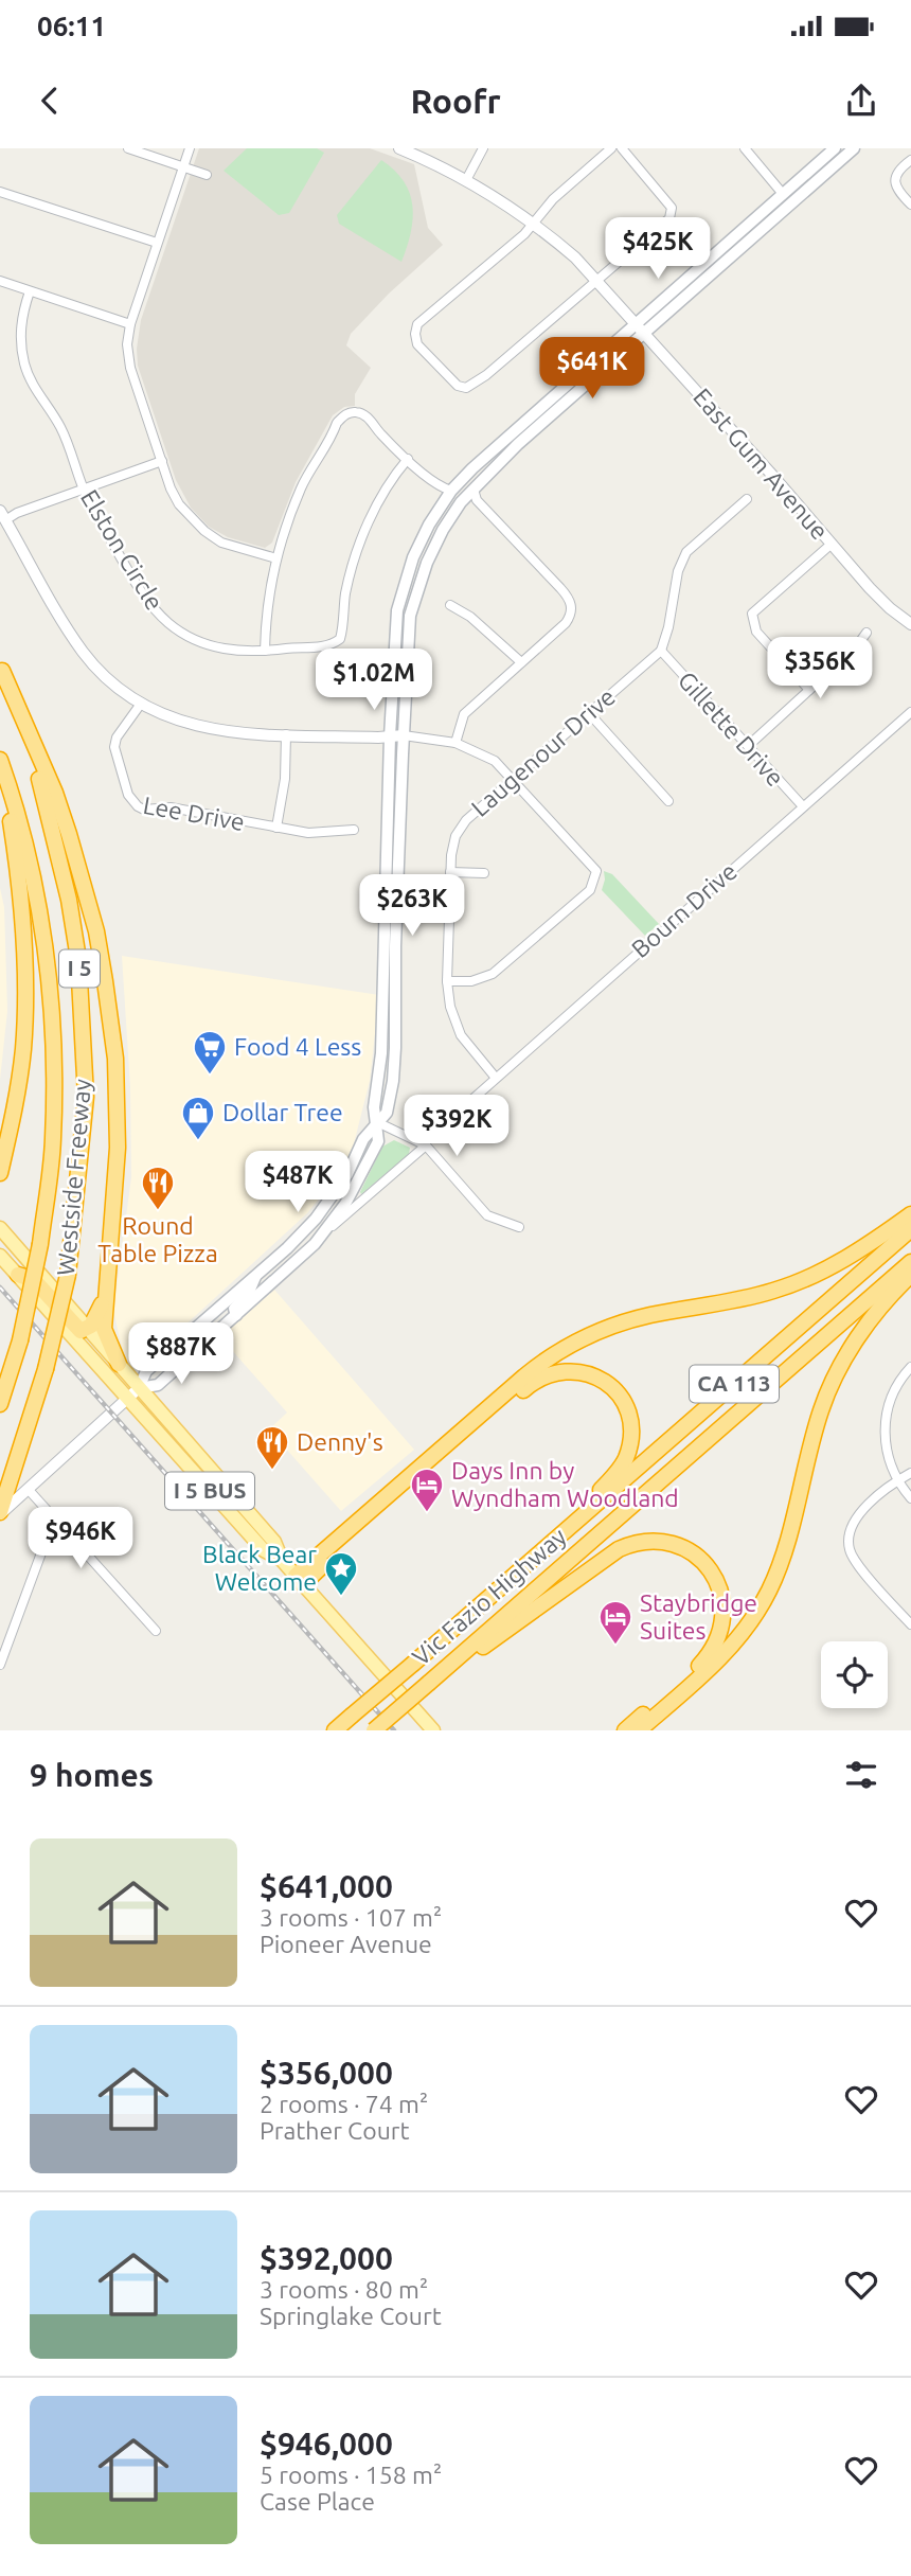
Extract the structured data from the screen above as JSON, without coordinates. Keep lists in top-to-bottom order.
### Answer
{
  "streets": {
    "highway": [
      "I 5",
      "Westside Freeway",
      "CA 113",
      "Vic Fazio Highway"
    ],
    "main road": ["I 5 BUS"],
    "street": [
      "East Gum Avenue",
      "Elston Circle",
      "Gillette Drive",
      "Laugenour Drive",
      "Lee Drive",
      "Bourn Drive"
    ]
  },
  "crossings": [
    ["Gillette Drive", "Laugenour Drive"],
    ["Gillette Drive", "Bourn Drive"],
    ["Laugenour Drive", "Bourn Drive"]
  ],
  "places": {
    "supermarket": ["Food 4 Less"],
    "shop": ["Dollar Tree"],
    "restaurant": ["Round Table Pizza", "Denny's"],
    "hotel": ["Days Inn by Wyndham Woodland", "Staybridge Suites"],
    "place": ["Black Bear Welcome"]
  },
  "page": {
    "status": "06:11",
    "header": "Roofr",
    "price": [
      "$425K",
      "$641K",
      "$356K",
      "$1.02M",
      "$263K",
      "$392K",
      "$487K",
      "$887K",
      "$946K"
    ],
    "heading": "9 homes",
    "list": [
      {
        "name": "$641,000",
        "note": "3 rooms · 107 m² · Pioneer Avenue"
      },
      {
        "name": "$356,000",
        "note": "2 rooms · 74 m² · Prather Court"
      },
      {
        "name": "$392,000",
        "note": "3 rooms · 80 m² · Springlake Court"
      },
      {
        "name": "$946,000",
        "note": "5 rooms · 158 m² · Case Place"
      }
    ]
  }
}
